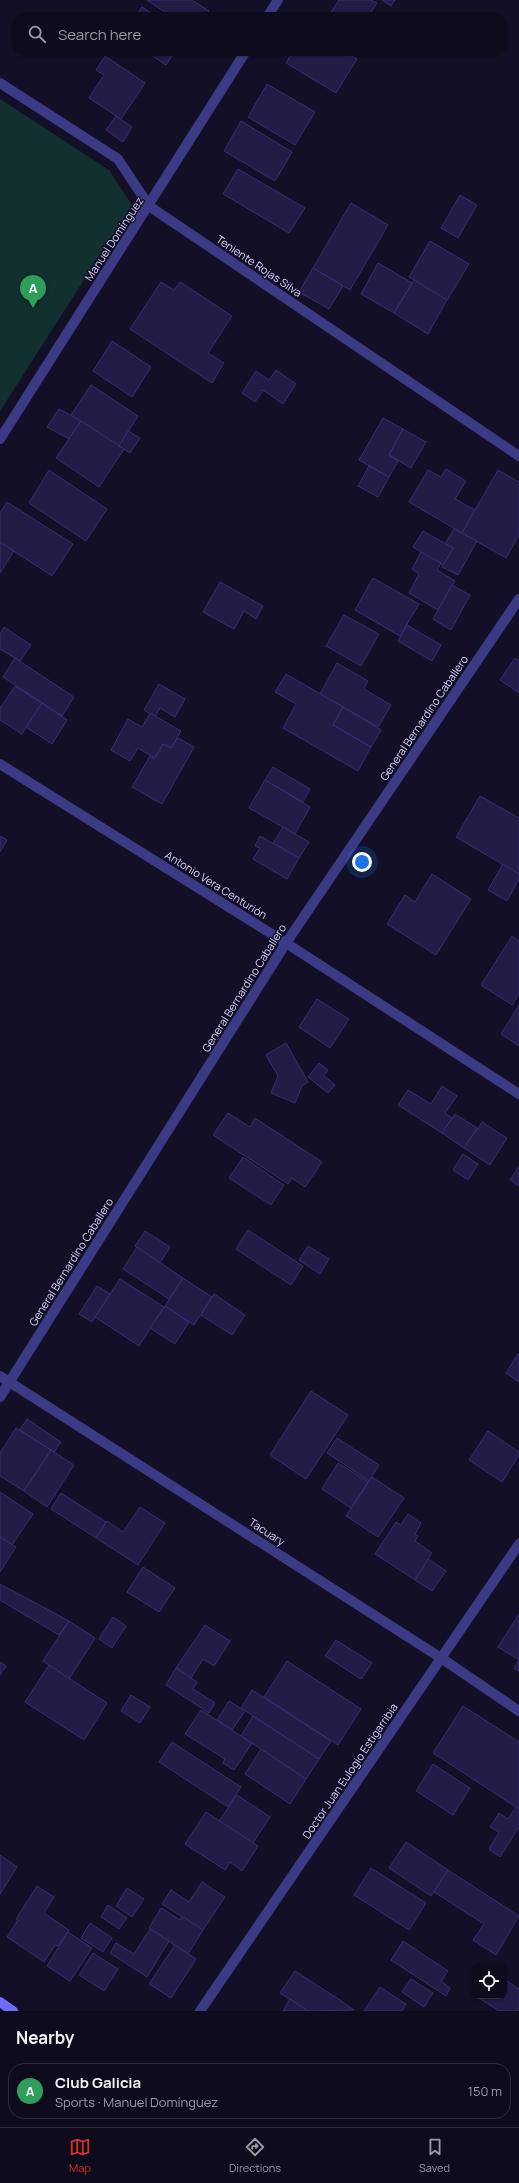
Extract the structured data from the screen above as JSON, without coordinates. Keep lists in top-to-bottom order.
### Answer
{
  "streets": {
    "street": [
      "Manuel Domínguez",
      "Teniente Rojas Silva",
      "General Bernardino Caballero",
      "Antonio Vera Centurión",
      "Tacuary",
      "Doctor Juan Eulogio Estigarribia"
    ]
  },
  "crossings": [
    ["Manuel Domínguez", "Teniente Rojas Silva"],
    ["General Bernardino Caballero", "Antonio Vera Centurión"],
    ["General Bernardino Caballero", "Tacuary"],
    ["Tacuary", "Doctor Juan Eulogio Estigarribia"]
  ],
  "page": {
    "search": "Search here",
    "pins": "A",
    "heading": "Nearby",
    "list": [
      {
        "mark": "A",
        "name": "Club Galicia",
        "note": "Sports · Manuel Domínguez",
        "value": "150 m"
      }
    ],
    "nav": ["Map", "Directions", "Saved"]
  }
}
